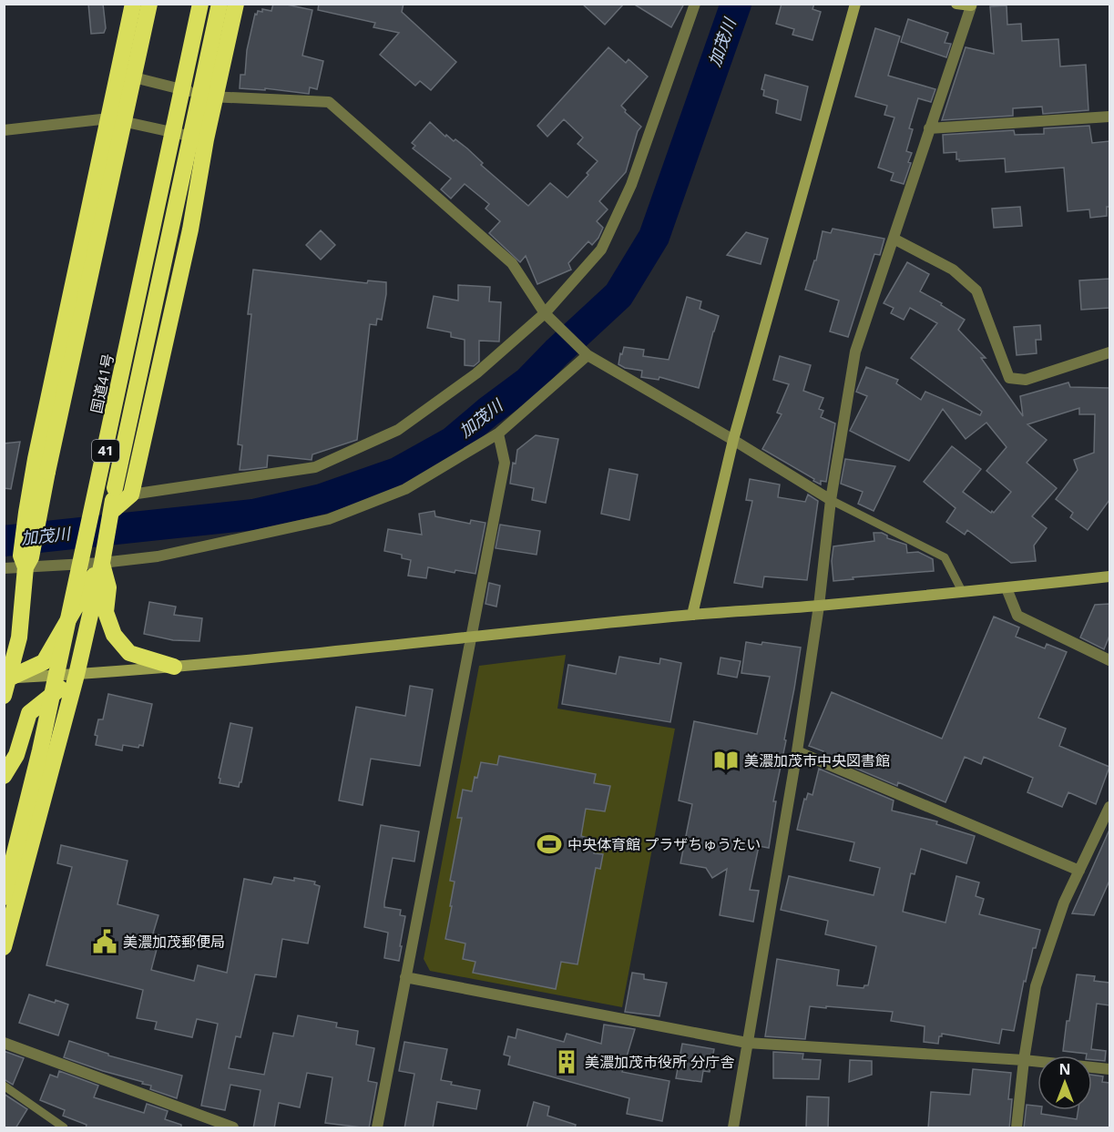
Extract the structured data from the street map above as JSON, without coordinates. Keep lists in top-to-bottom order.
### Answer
{
  "streets": {
    "highway": ["国道41号", "41"]
  },
  "water": ["加茂川"],
  "places": {
    "library": ["美濃加茂市中央図書館"],
    "sports": ["中央体育館 プラザちゅうたい"],
    "public building": ["美濃加茂郵便局"],
    "building": ["美濃加茂市役所 分庁舎"]
  },
  "north": "top"
}
